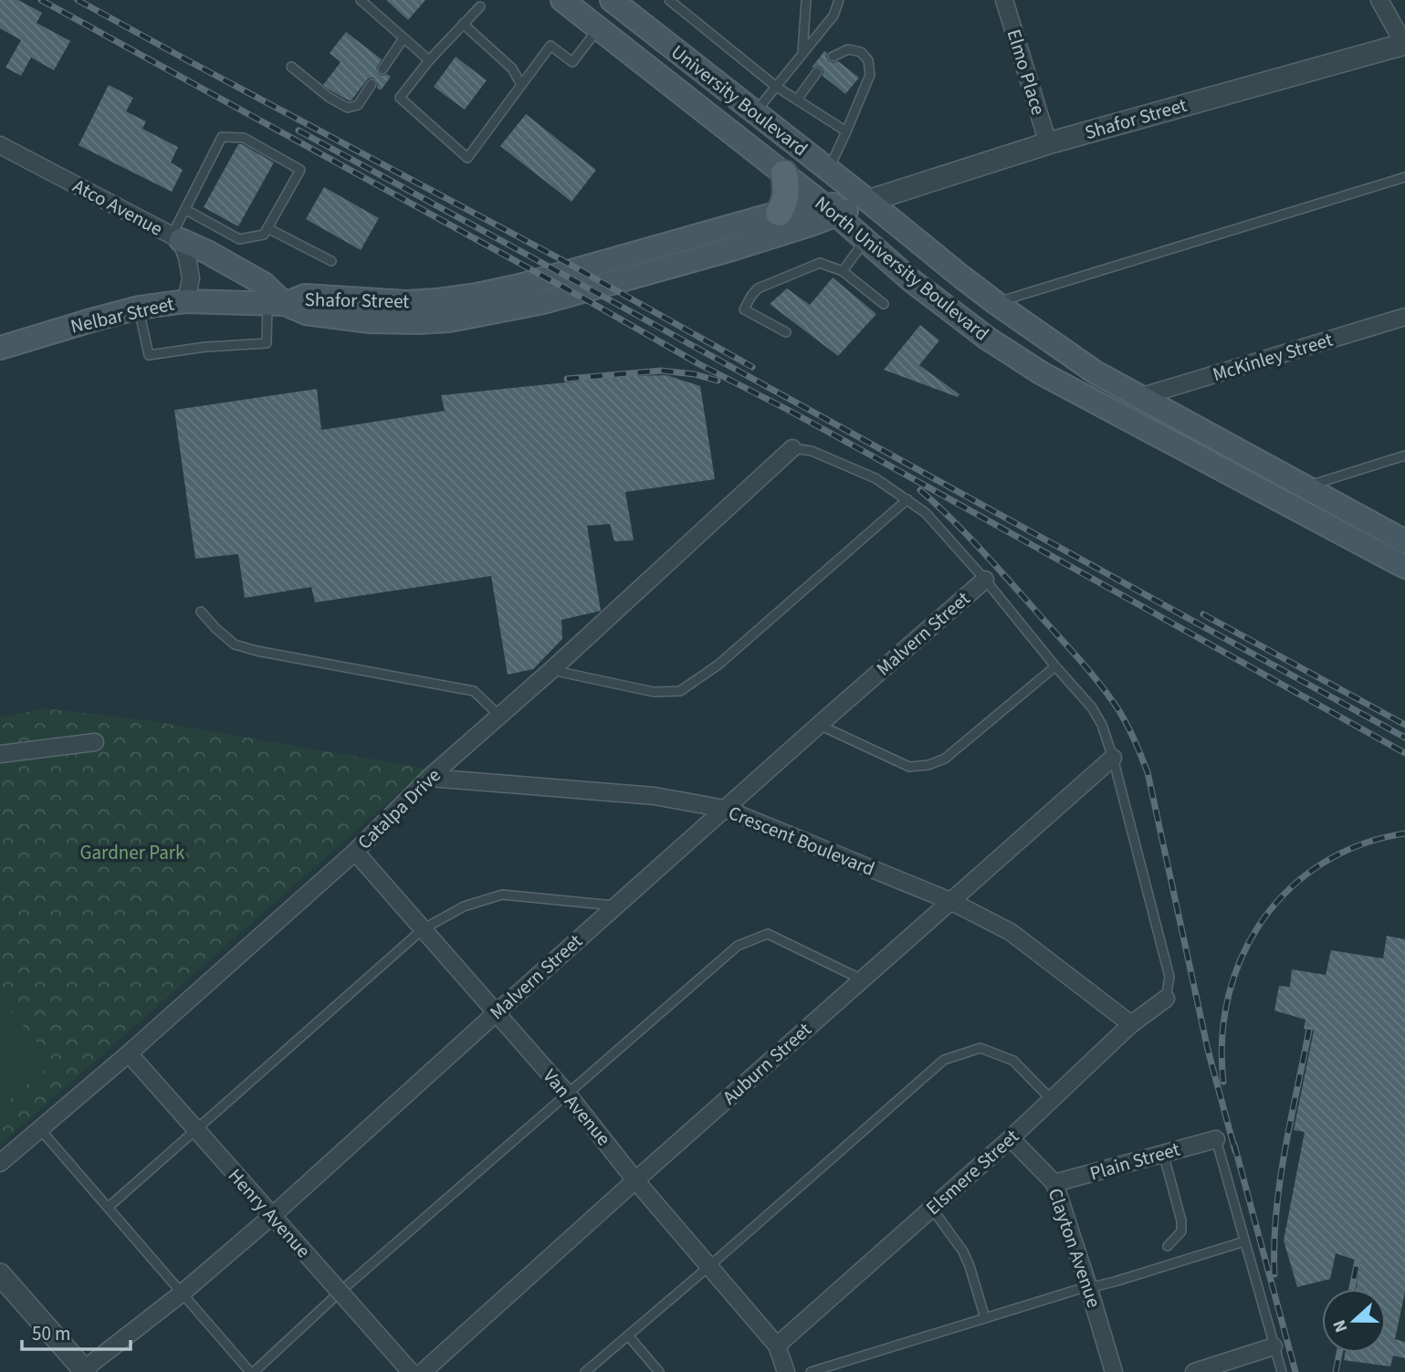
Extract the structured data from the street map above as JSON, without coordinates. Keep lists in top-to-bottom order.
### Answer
{
  "streets": {
    "main road": [
      "University Boulevard",
      "Shafor Street",
      "North University Boulevard",
      "Nelbar Street"
    ],
    "street": [
      "Elmo Place",
      "Atco Avenue",
      "McKinley Street",
      "Malvern Street",
      "Catalpa Drive",
      "Crescent Boulevard",
      "Auburn Street",
      "Van Avenue",
      "Plain Street",
      "Elsmere Street",
      "Henry Avenue",
      "Clayton Avenue"
    ]
  },
  "crossings": [
    ["Elmo Place", "Shafor Street"],
    ["University Boulevard", "Shafor Street"],
    ["University Boulevard", "North University Boulevard"],
    ["Shafor Street", "North University Boulevard"],
    ["Shafor Street", "Nelbar Street"],
    ["Atco Avenue", "Nelbar Street"],
    ["North University Boulevard", "McKinley Street"],
    ["Malvern Street", "Crescent Boulevard"],
    ["Malvern Street", "Van Avenue"],
    ["Malvern Street", "Henry Avenue"],
    ["Catalpa Drive", "Crescent Boulevard"],
    ["Catalpa Drive", "Van Avenue"],
    ["Catalpa Drive", "Henry Avenue"],
    ["Crescent Boulevard", "Auburn Street"],
    ["Crescent Boulevard", "Elsmere Street"],
    ["Auburn Street", "Van Avenue"],
    ["Van Avenue", "Elsmere Street"],
    ["Plain Street", "Clayton Avenue"],
    ["Elsmere Street", "Clayton Avenue"]
  ],
  "parks": ["Gardner Park"],
  "scale_bar": "50 m",
  "north": "left"
}
